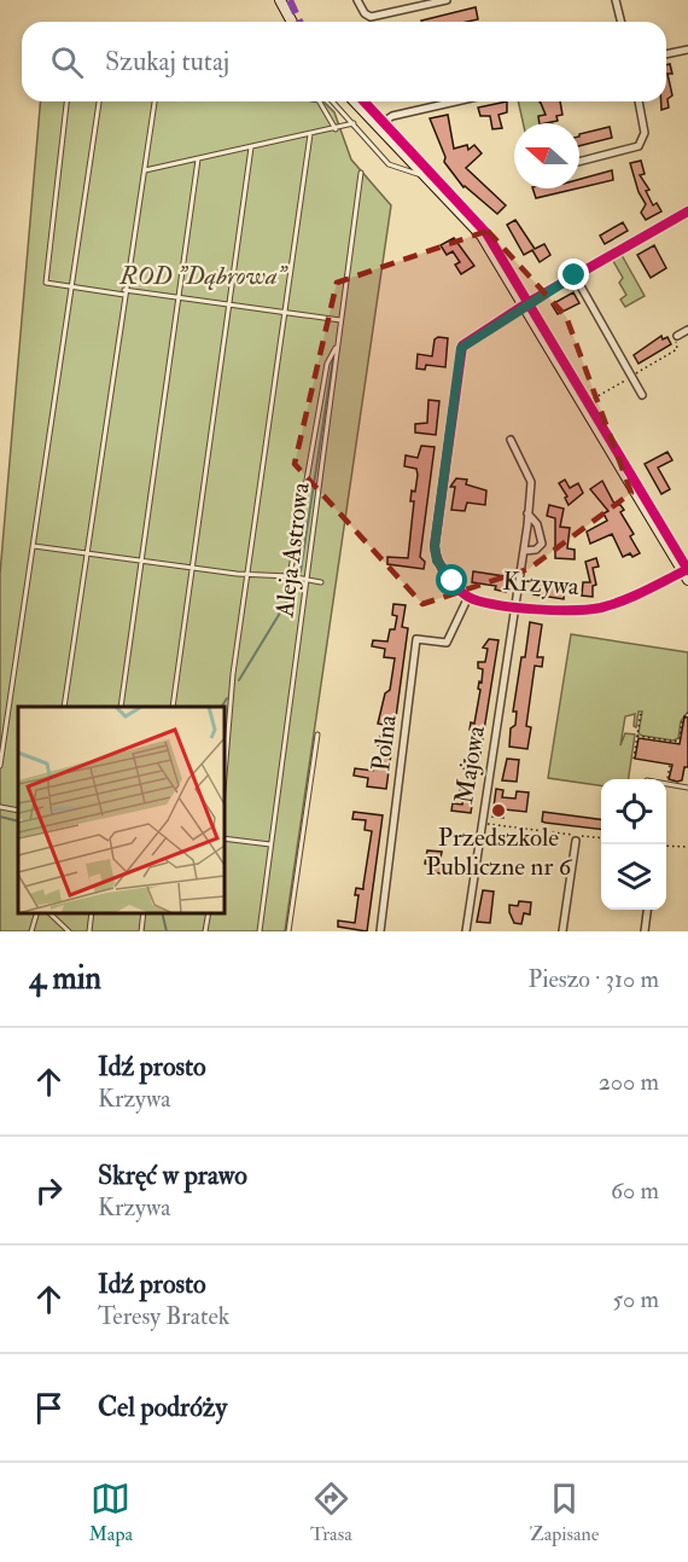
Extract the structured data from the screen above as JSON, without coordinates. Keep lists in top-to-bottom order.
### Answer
{
  "streets": {
    "street": ["Krzywa", "Polna", "Majowa"],
    "lane": ["Aleja Astrowa"]
  },
  "crossings": [
    ["Krzywa", "Polna"],
    ["Krzywa", "Majowa"]
  ],
  "parks": ["ROD \"Dąbrowa\""],
  "places": ["Przedszkole Publiczne nr 6"],
  "north": "left",
  "page": {
    "search": "Szukaj tutaj",
    "heading": ["4 min", "Pieszo · 310 m"],
    "list": [
      ["Idź prosto", "Krzywa", "200 m"],
      ["Skręć w prawo", "Krzywa", "60 m"],
      ["Idź prosto", "Teresy Bratek", "50 m"],
      "Cel podróży"
    ],
    "nav": ["Mapa", "Trasa", "Zapisane"]
  }
}
